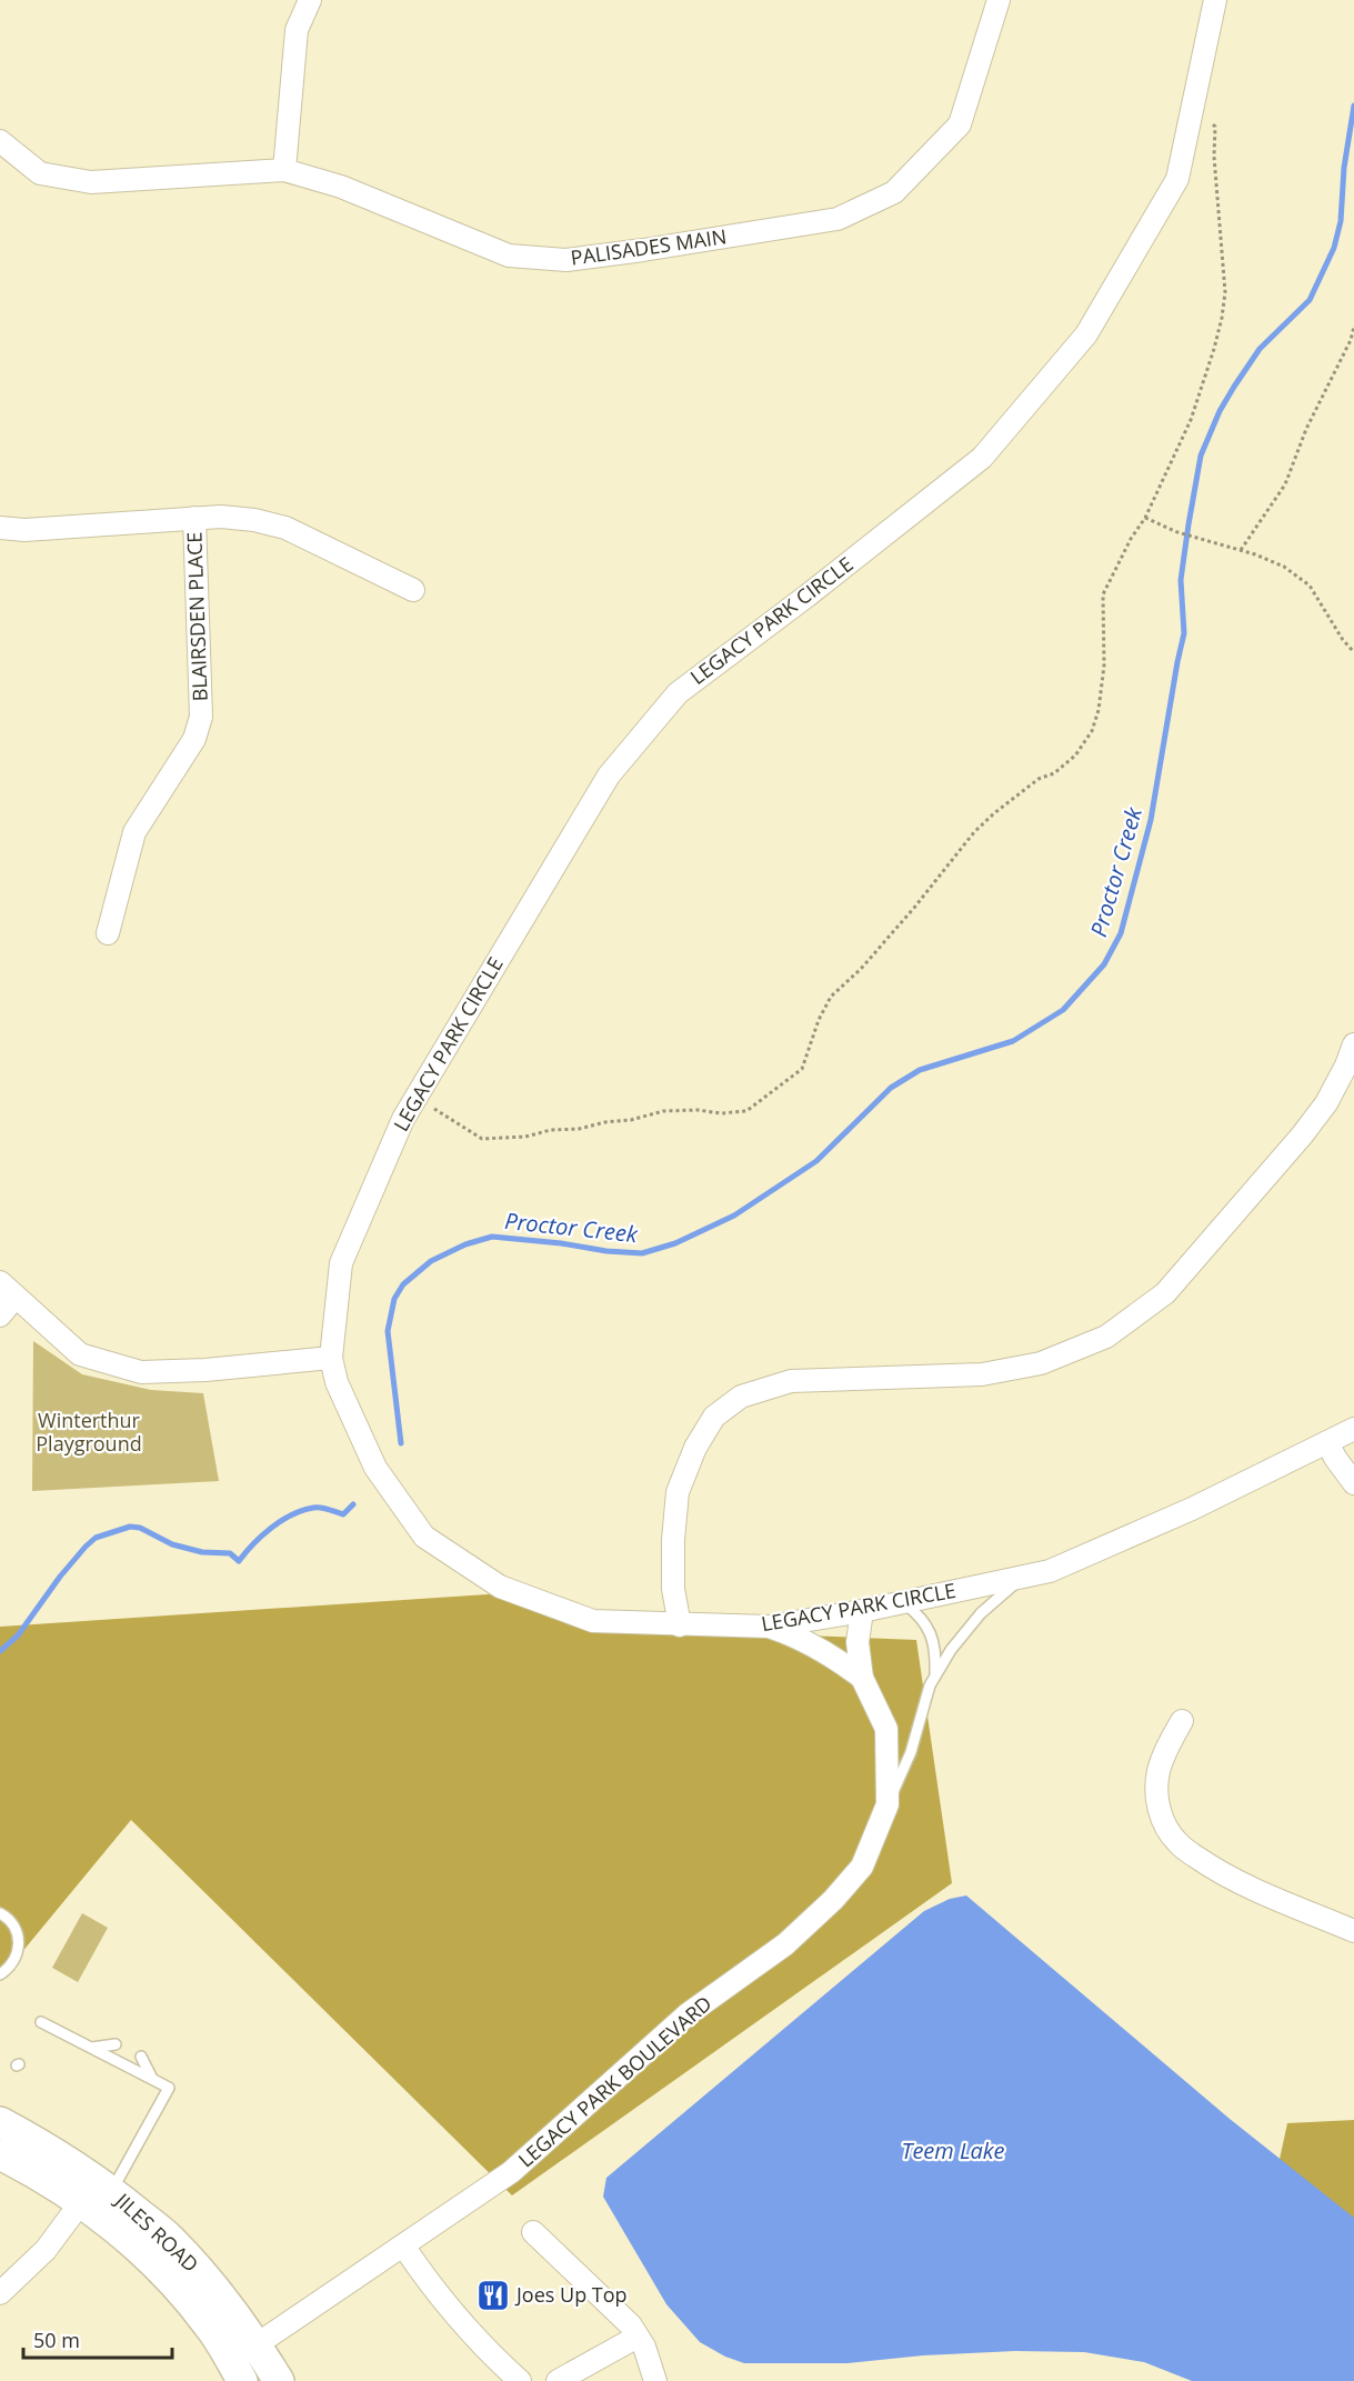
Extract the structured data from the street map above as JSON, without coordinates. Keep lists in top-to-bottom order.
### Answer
{
  "streets": {
    "street": [
      "PALISADES MAIN",
      "BLAIRSDEN PLACE",
      "LEGACY PARK CIRCLE",
      "LEGACY PARK BOULEVARD",
      "JILES ROAD"
    ]
  },
  "crossings": [
    ["LEGACY PARK CIRCLE", "LEGACY PARK BOULEVARD"],
    ["LEGACY PARK BOULEVARD", "JILES ROAD"]
  ],
  "water": ["Proctor Creek", "Teem Lake"],
  "parks": ["Winterthur Playground"],
  "places": {
    "restaurant": ["Joes Up Top"]
  },
  "scale_bar": "50 m"
}
